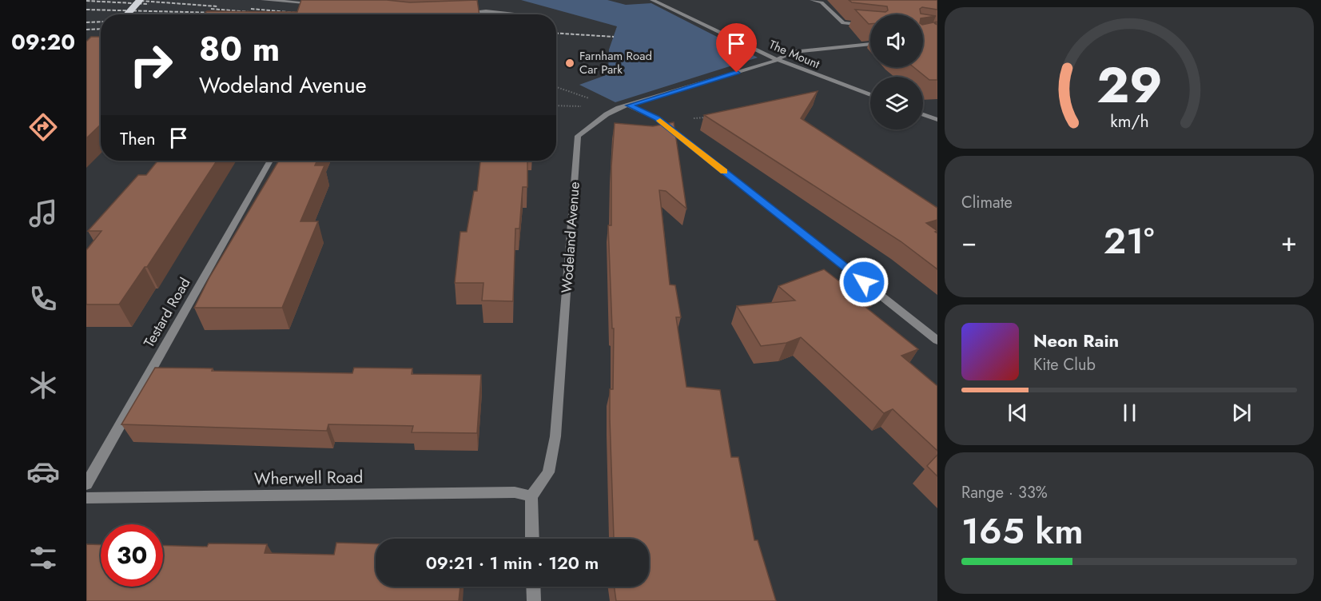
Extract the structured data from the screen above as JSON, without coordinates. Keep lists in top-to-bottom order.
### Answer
{
  "streets": {
    "street": [
      "The Mount",
      "Wodeland Avenue",
      "Testard Road",
      "Wherwell Road"
    ]
  },
  "crossings": [
    ["The Mount", "Wodeland Avenue"],
    ["Wodeland Avenue", "Wherwell Road"]
  ],
  "places": ["Farnham Road Car Park"],
  "page": {
    "tabs": "09:20",
    "turn": ["80 m", "Wodeland Avenue"],
    "then": "Then",
    "tile": [
      "Climate",
      ["Range · 33%", "165 km"]
    ],
    "heat": ["−", "21°", "+"],
    "song": ["Neon Rain", "Kite Club"],
    "limit": "30",
    "trip": "09:21 · 1 min · 120 m",
    "gauge": ["29", "km/h"]
  }
}
